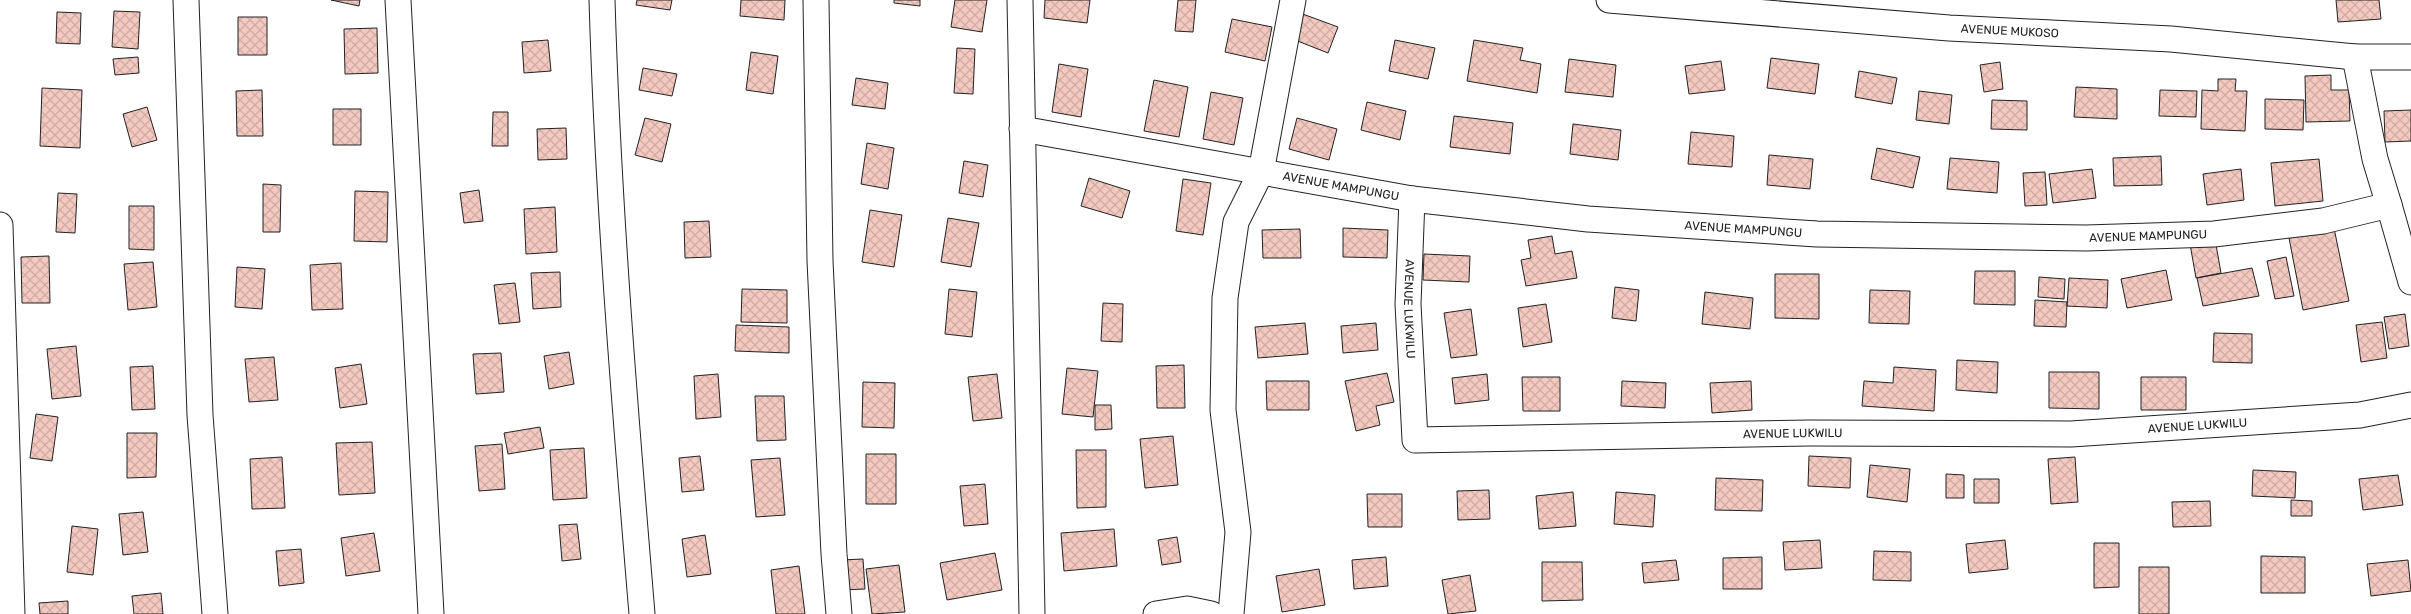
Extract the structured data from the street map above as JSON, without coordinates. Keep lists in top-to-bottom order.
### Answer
{
  "streets": {
    "street": ["AVENUE MUKOSO", "AVENUE MAMPUNGU", "AVENUE LUKWILU"]
  },
  "crossings": [
    ["AVENUE MAMPUNGU", "AVENUE LUKWILU"]
  ]
}
